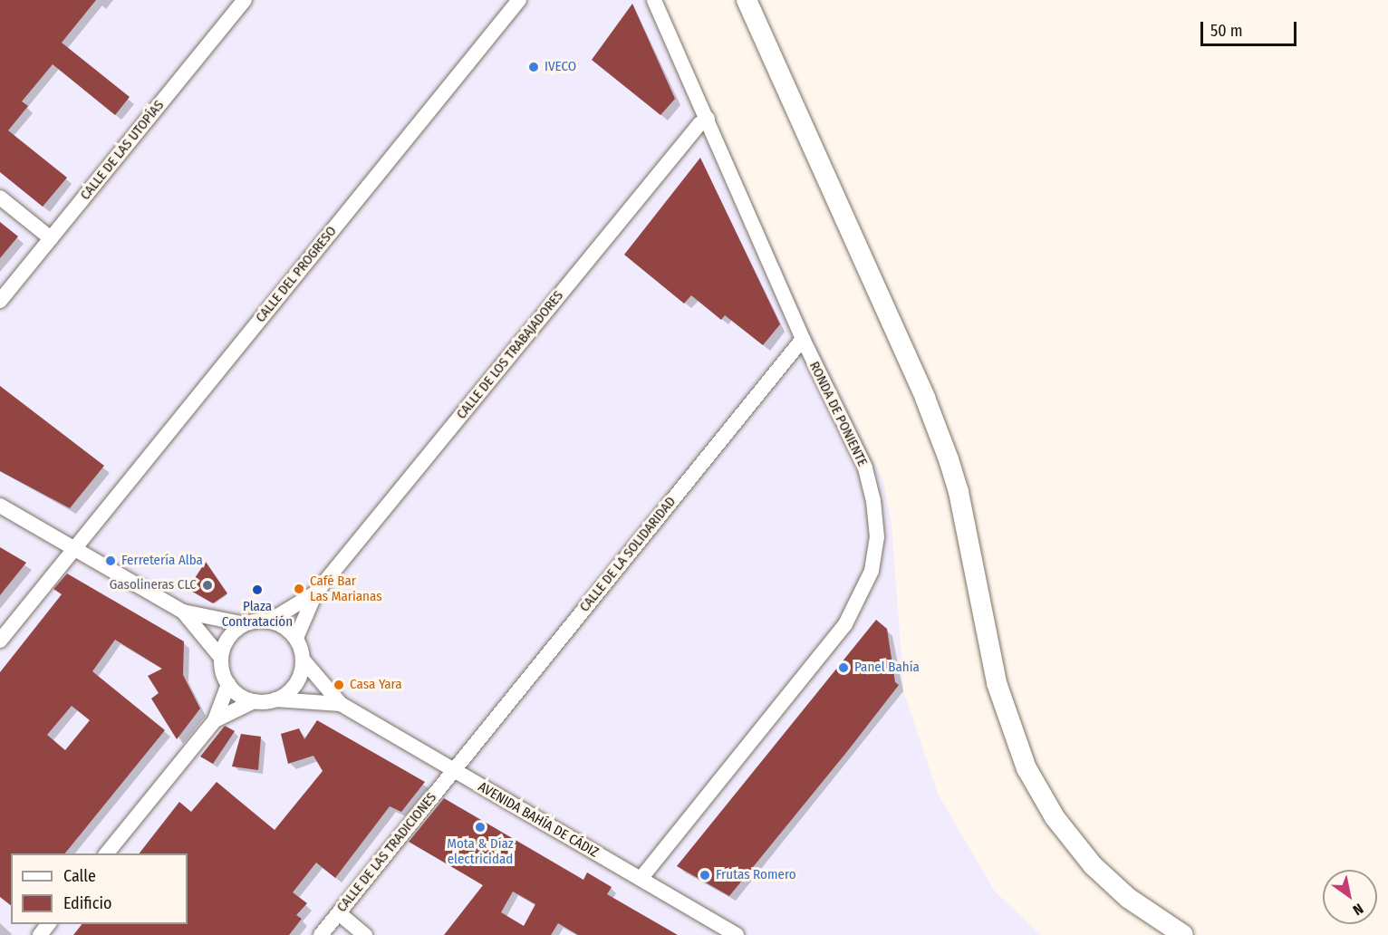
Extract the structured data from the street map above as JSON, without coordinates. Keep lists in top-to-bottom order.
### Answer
{
  "streets": {
    "street": [
      "CALLE DE LAS UTOPÍAS",
      "CALLE DEL PROGRESO",
      "CALLE DE LOS TRABAJADORES",
      "RONDA DE PONIENTE",
      "CALLE DE LA SOLIDARIDAD",
      "AVENIDA BAHÍA DE CÁDIZ",
      "CALLE DE LAS TRADICIONES"
    ]
  },
  "crossings": [
    ["CALLE DE LOS TRABAJADORES", "RONDA DE PONIENTE"],
    ["CALLE DE LOS TRABAJADORES", "AVENIDA BAHÍA DE CÁDIZ"],
    ["RONDA DE PONIENTE", "CALLE DE LA SOLIDARIDAD"],
    ["RONDA DE PONIENTE", "AVENIDA BAHÍA DE CÁDIZ"],
    ["CALLE DE LA SOLIDARIDAD", "AVENIDA BAHÍA DE CÁDIZ"],
    ["CALLE DE LA SOLIDARIDAD", "CALLE DE LAS TRADICIONES"],
    ["AVENIDA BAHÍA DE CÁDIZ", "CALLE DE LAS TRADICIONES"]
  ],
  "places": [
    "IVECO",
    "Ferretería Alba",
    "Gasolineras CLC",
    "Café Bar Las Marianas",
    "Plaza Contratación",
    "Panel Bahía",
    "Casa Yara",
    "Mota & Díaz electricidad",
    "Frutas Romero"
  ],
  "legend": ["Calle", "Edificio"],
  "scale_bar": "50 m",
  "north": "bottom right"
}
